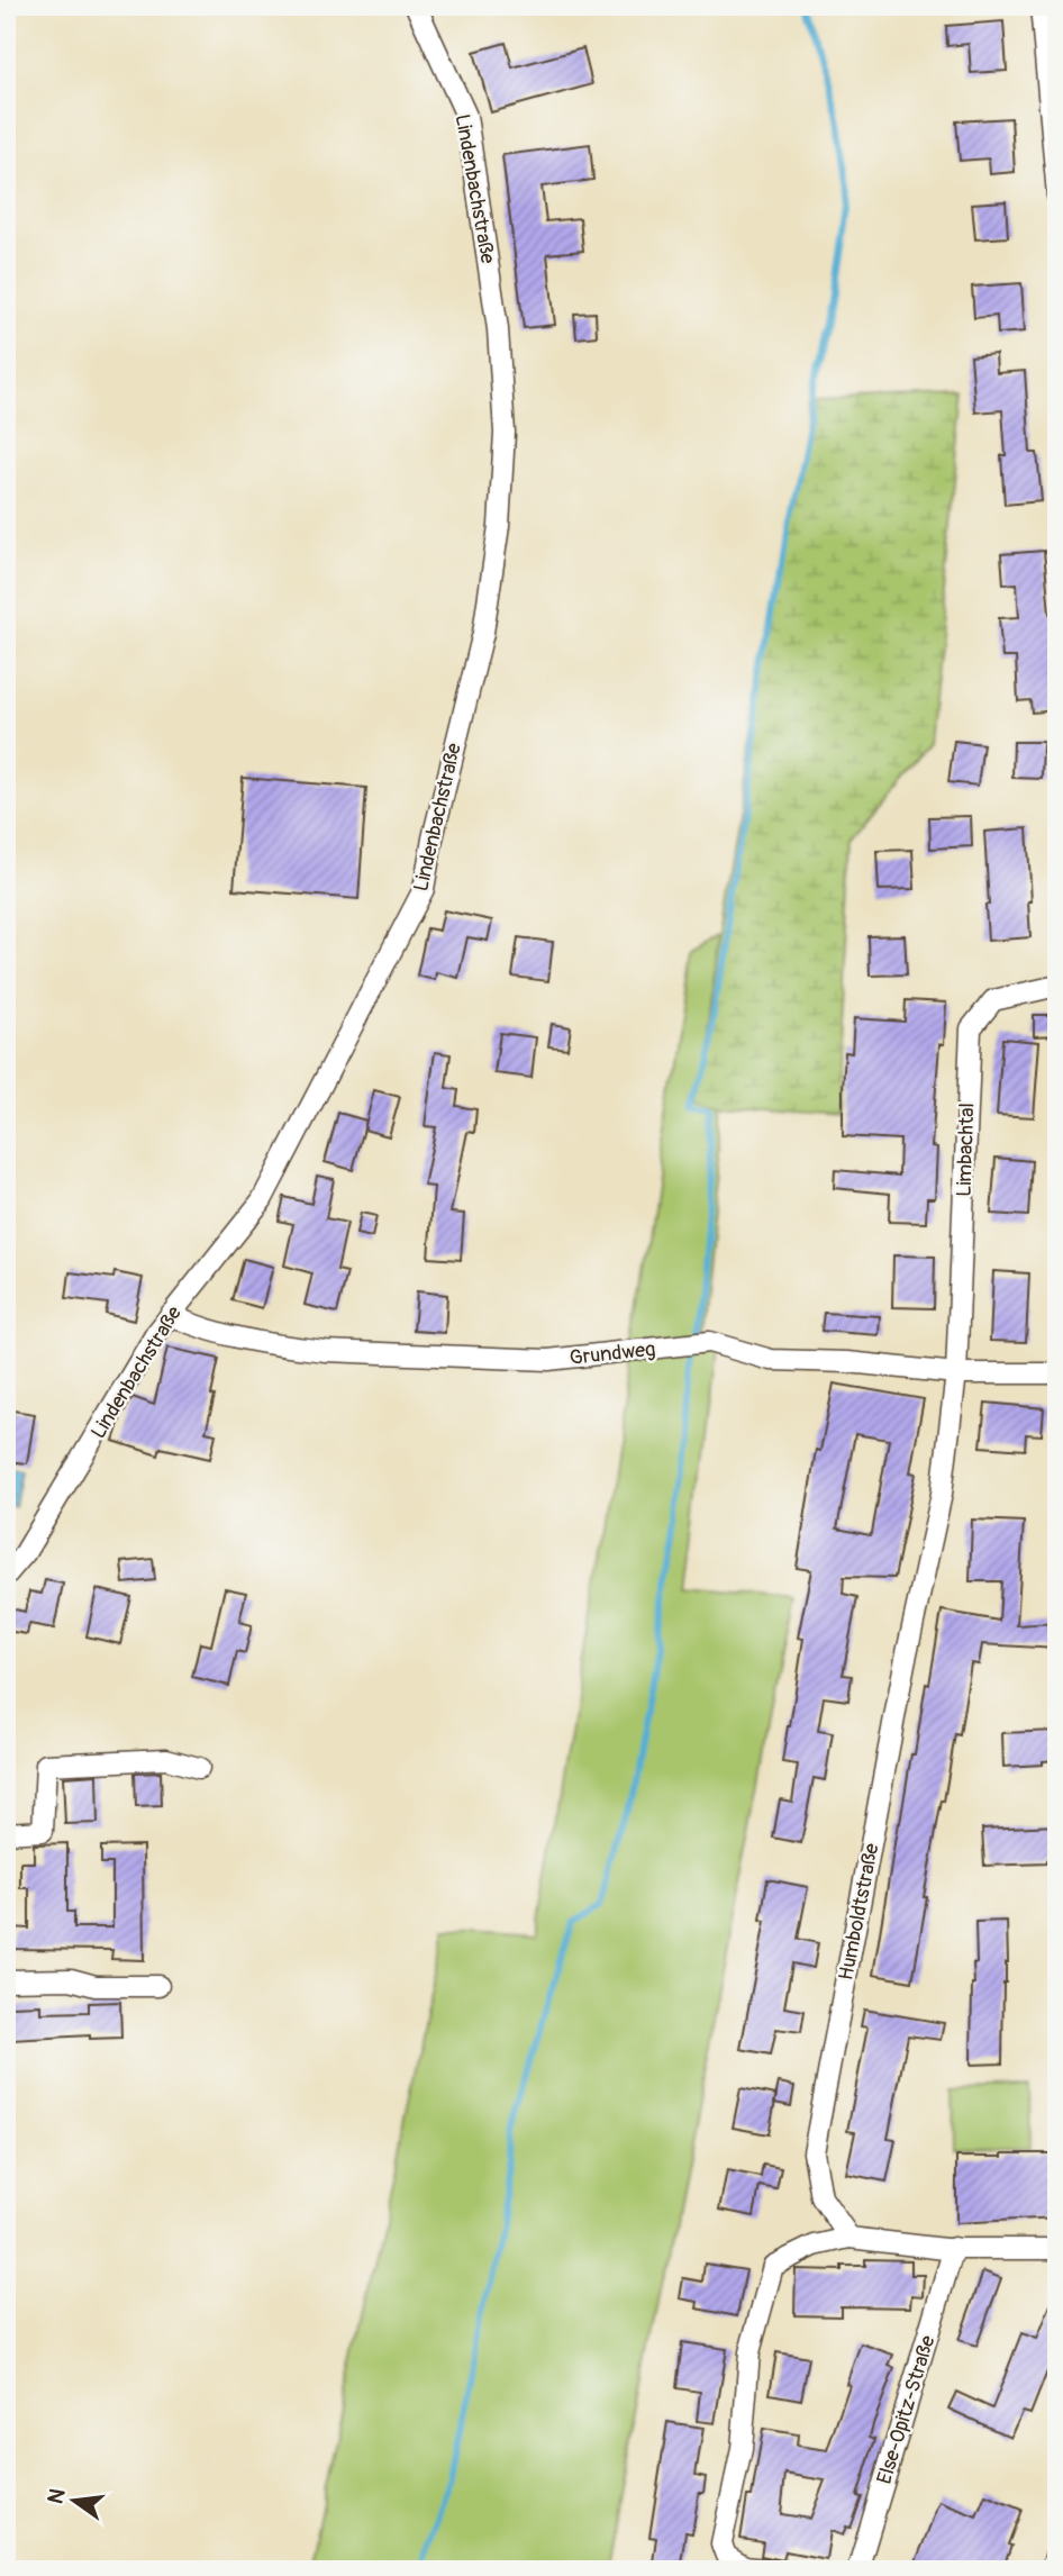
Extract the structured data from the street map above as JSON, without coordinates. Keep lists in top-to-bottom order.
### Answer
{
  "streets": {
    "street": [
      "Lindenbachstraße",
      "Limbachtal",
      "Grundweg",
      "Humboldtstraße",
      "Else-Opitz-Straße"
    ]
  },
  "crossings": [
    ["Lindenbachstraße", "Grundweg"],
    ["Limbachtal", "Grundweg"],
    ["Limbachtal", "Humboldtstraße"],
    ["Grundweg", "Humboldtstraße"]
  ],
  "north": "left"
}
